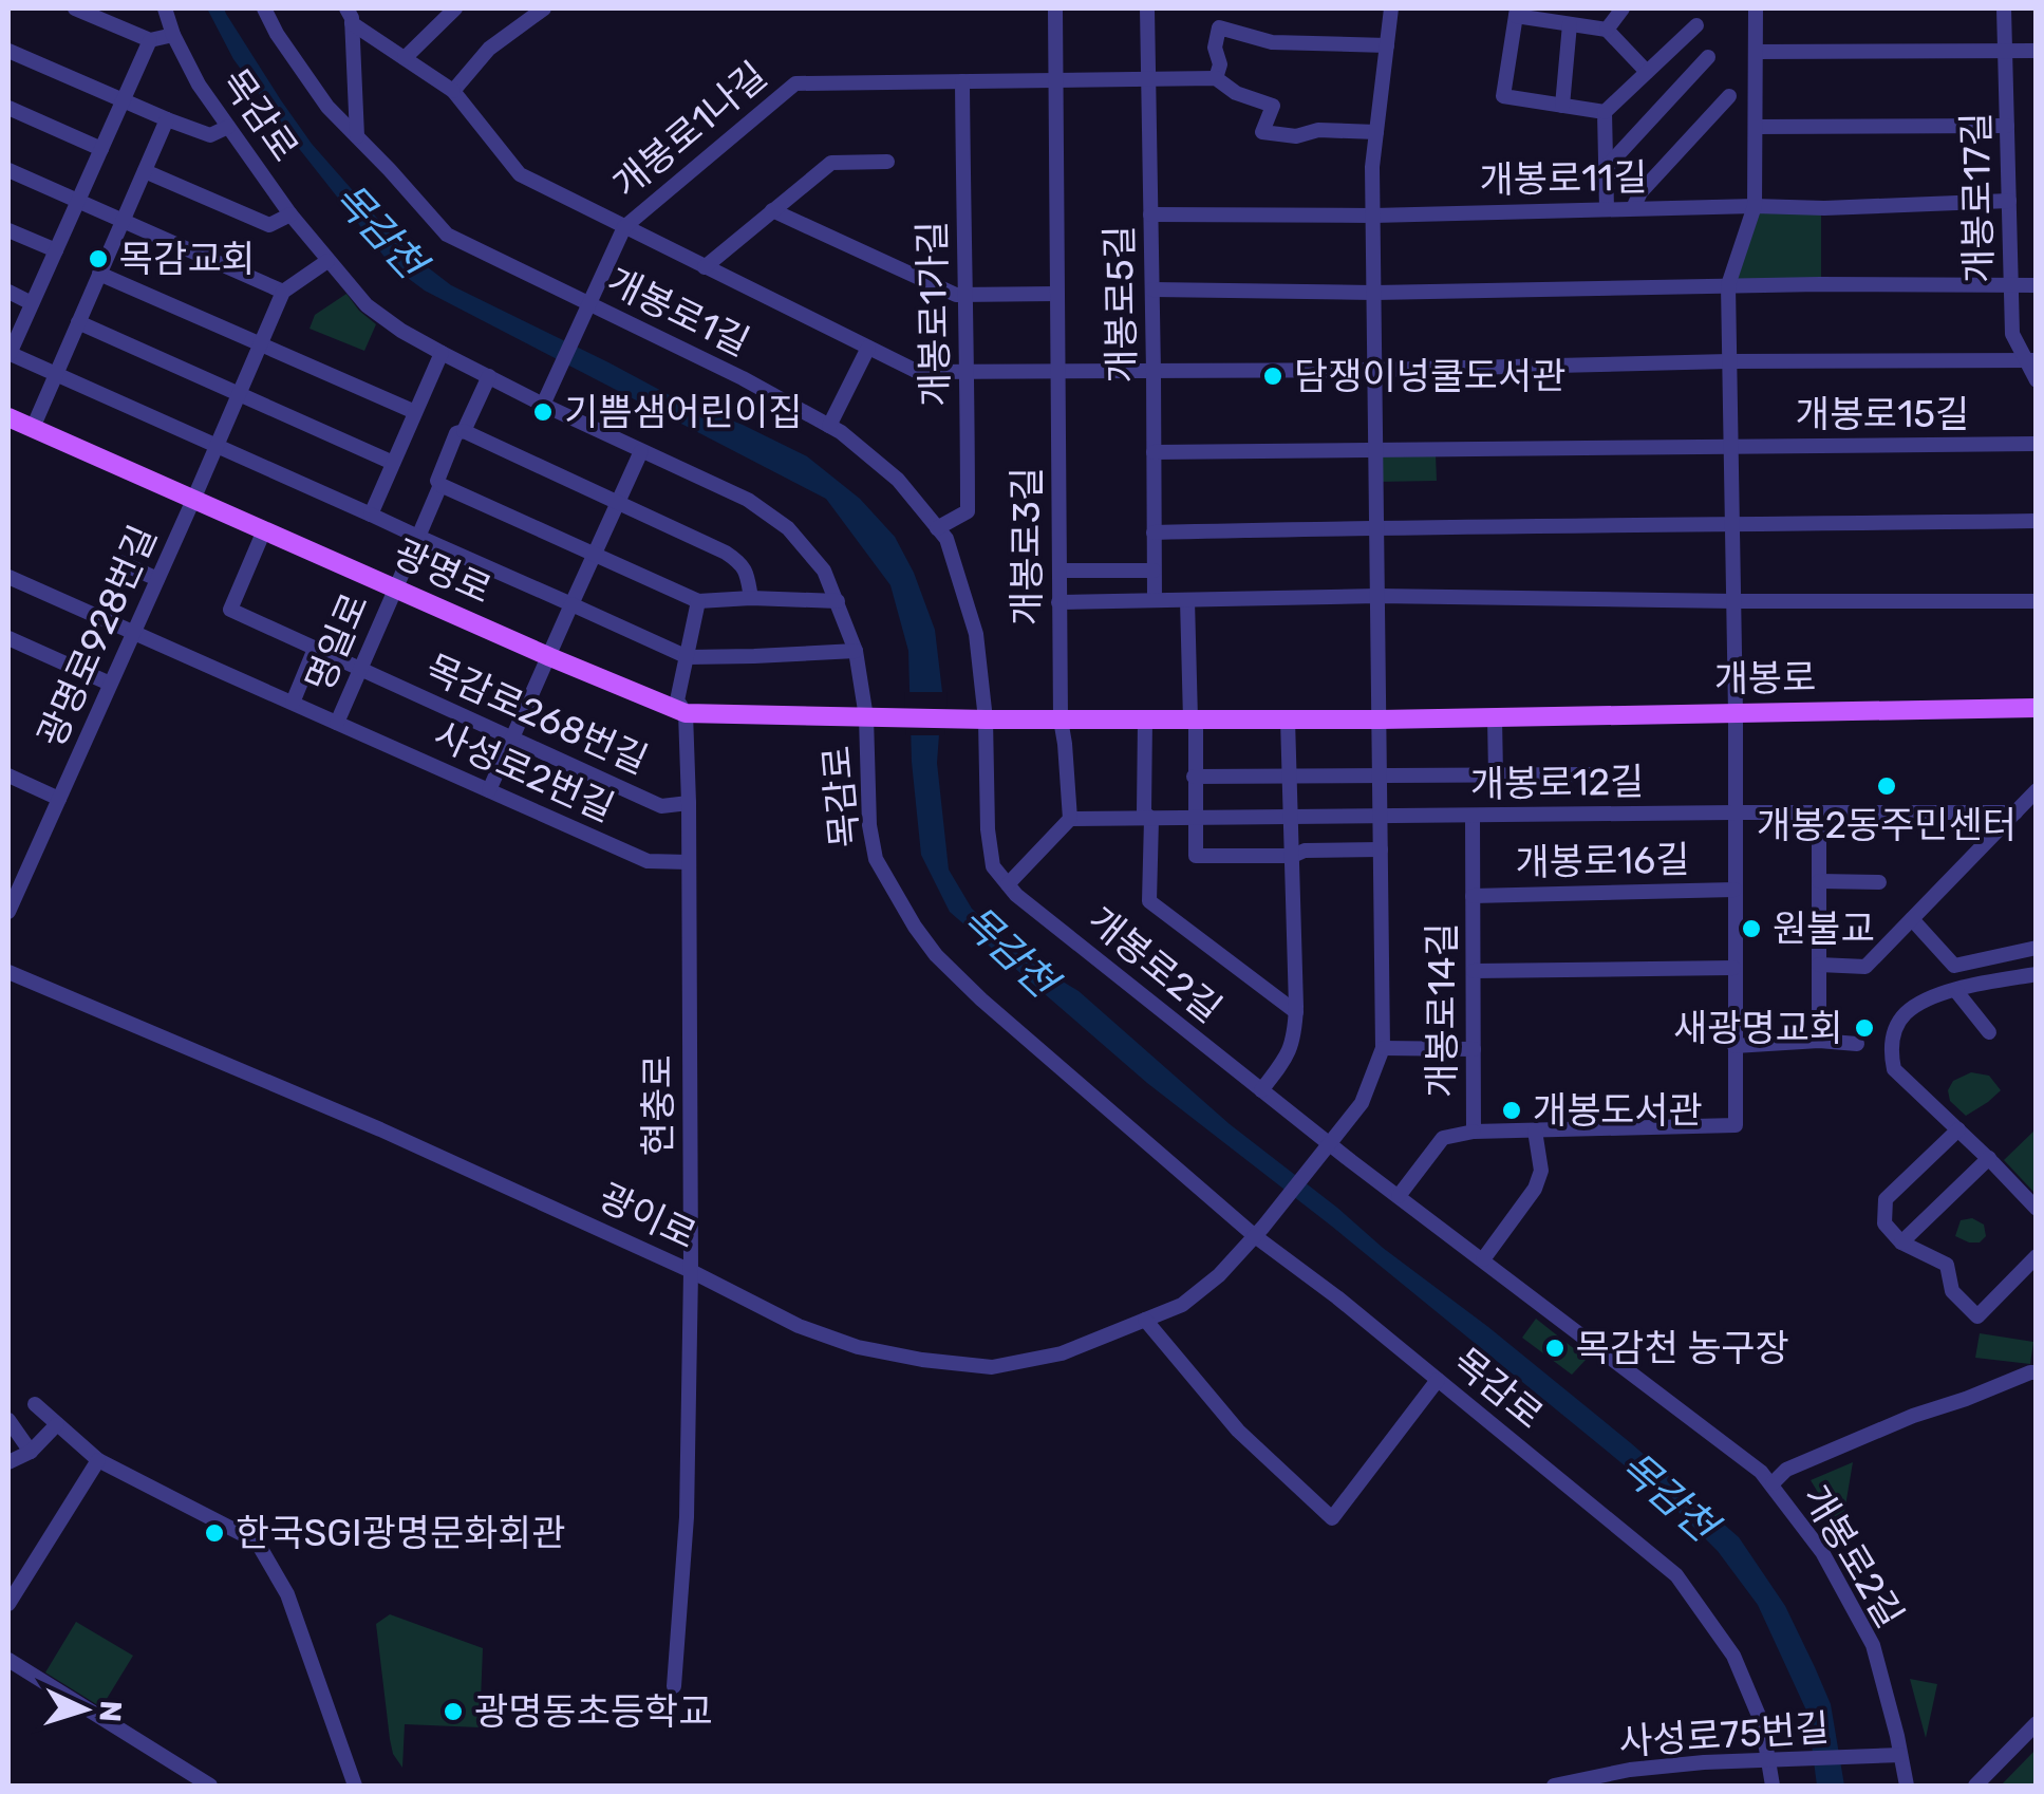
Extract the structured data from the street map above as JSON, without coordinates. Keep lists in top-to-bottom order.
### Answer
{
  "streets": {
    "main road": ["광명로", "개봉로"],
    "street": [
      "목감로",
      "개봉로1나길",
      "개봉로11길",
      "개봉로17길",
      "개봉로5길",
      "개봉로1길",
      "개봉로1가길",
      "개봉로15길",
      "개봉로3길",
      "광명로928번길",
      "명일로",
      "목감로268번길",
      "사성로2번길",
      "개봉로12길",
      "개봉로16길",
      "개봉로2길",
      "개봉로14길",
      "현충로",
      "광이로",
      "사성로75번길"
    ]
  },
  "crossings": [
    ["목감로", "개봉로1나길"],
    ["목감로", "광명로"],
    ["목감로", "명일로"],
    ["목감로", "개봉로"],
    ["목감로", "광이로"],
    ["목감로", "사성로75번길"],
    ["개봉로1나길", "개봉로1길"],
    ["개봉로1나길", "개봉로1가길"],
    ["개봉로1나길", "개봉로3길"],
    ["개봉로11길", "개봉로5길"],
    ["개봉로17길", "개봉로15길"],
    ["개봉로1길", "개봉로1가길"],
    ["개봉로1길", "개봉로"],
    ["개봉로1길", "개봉로2길"],
    ["개봉로3길", "개봉로"],
    ["광명로", "광명로928번길"],
    ["광명로", "명일로"],
    ["광명로", "개봉로"],
    ["광명로", "목감로268번길"],
    ["광명로", "현충로"],
    ["광명로928번길", "사성로2번길"],
    ["명일로", "목감로268번길"],
    ["명일로", "사성로2번길"],
    ["개봉로", "개봉로16길"],
    ["개봉로", "개봉로2길"],
    ["목감로268번길", "현충로"],
    ["사성로2번길", "현충로"],
    ["개봉로12길", "개봉로16길"],
    ["개봉로12길", "개봉로14길"],
    ["개봉로16길", "개봉로14길"],
    ["개봉로2길", "광이로"],
    ["개봉로2길", "사성로75번길"],
    ["현충로", "광이로"]
  ],
  "water": ["목감천"],
  "places": [
    "목감교회",
    "담쟁이넝쿨도서관",
    "기쁨샘어린이집",
    "개봉2동주민센터",
    "원불교",
    "새광명교회",
    "개봉도서관",
    "목감천 농구장",
    "한국SGI광명문화회관",
    "광명동초등학교"
  ],
  "north": "right"
}
